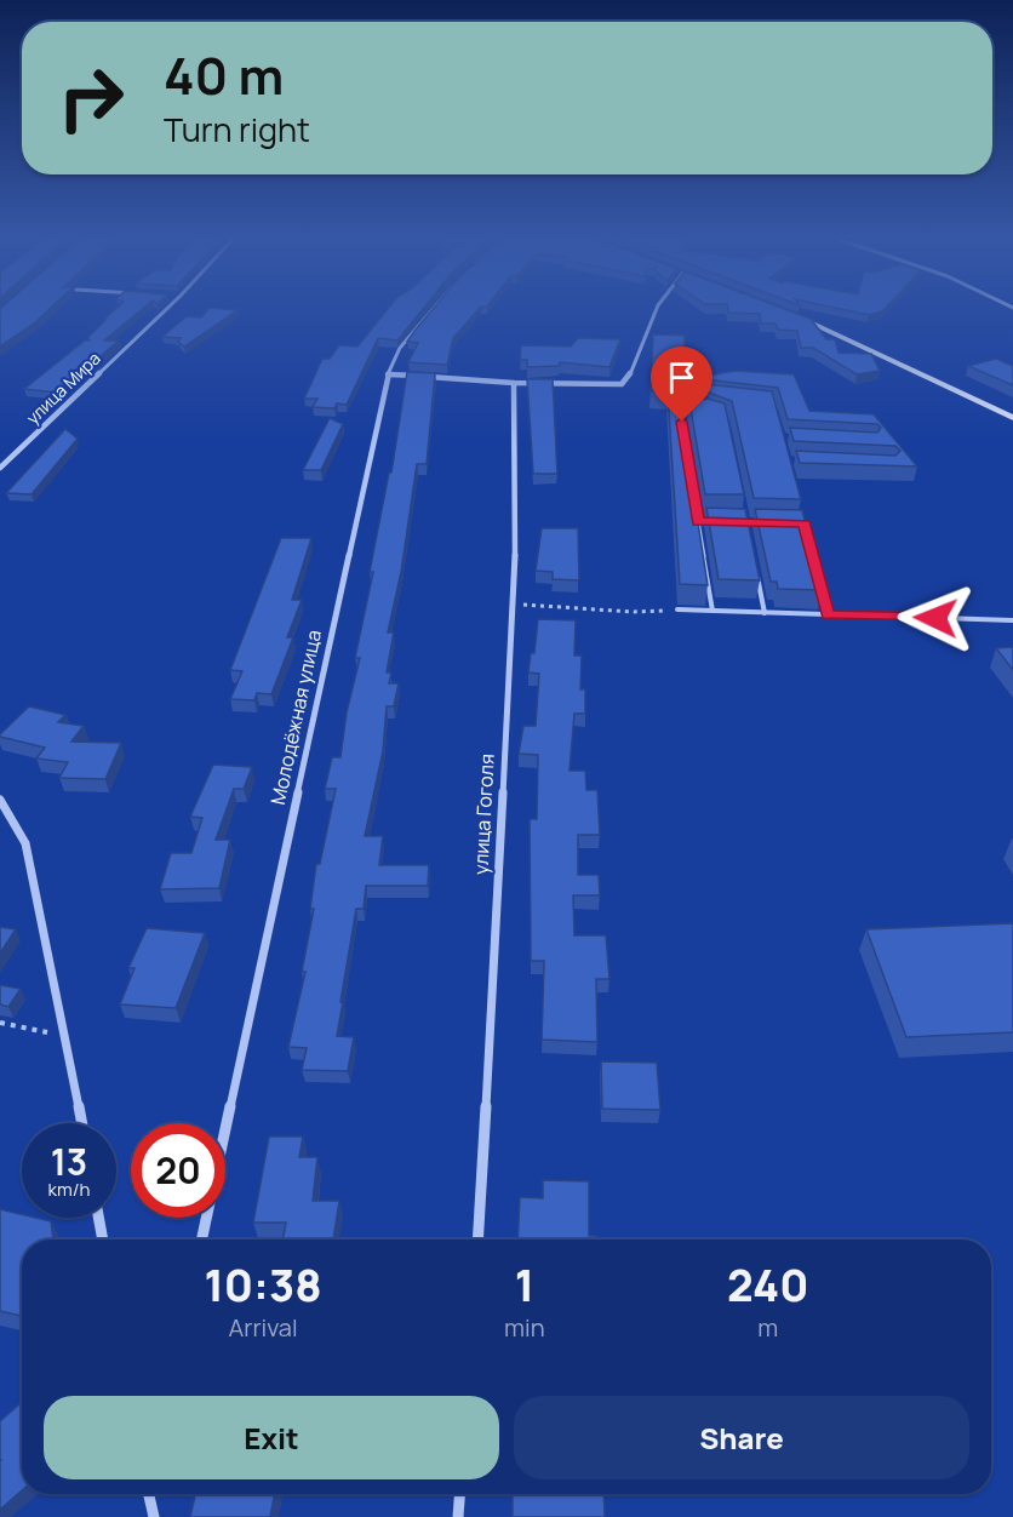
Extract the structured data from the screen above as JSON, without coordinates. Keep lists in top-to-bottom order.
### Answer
{
  "streets": {
    "street": ["улица Мира", "Молодёжная улица", "улица Гоголя"]
  },
  "page": {
    "turn": ["40 m", "Turn right"],
    "speed": "13 km/h",
    "limit": "20",
    "eta": [
      "10:38",
      "Arrival",
      "1",
      "min",
      "240",
      "m"
    ],
    "buttons": ["Exit", "Share"]
  }
}
